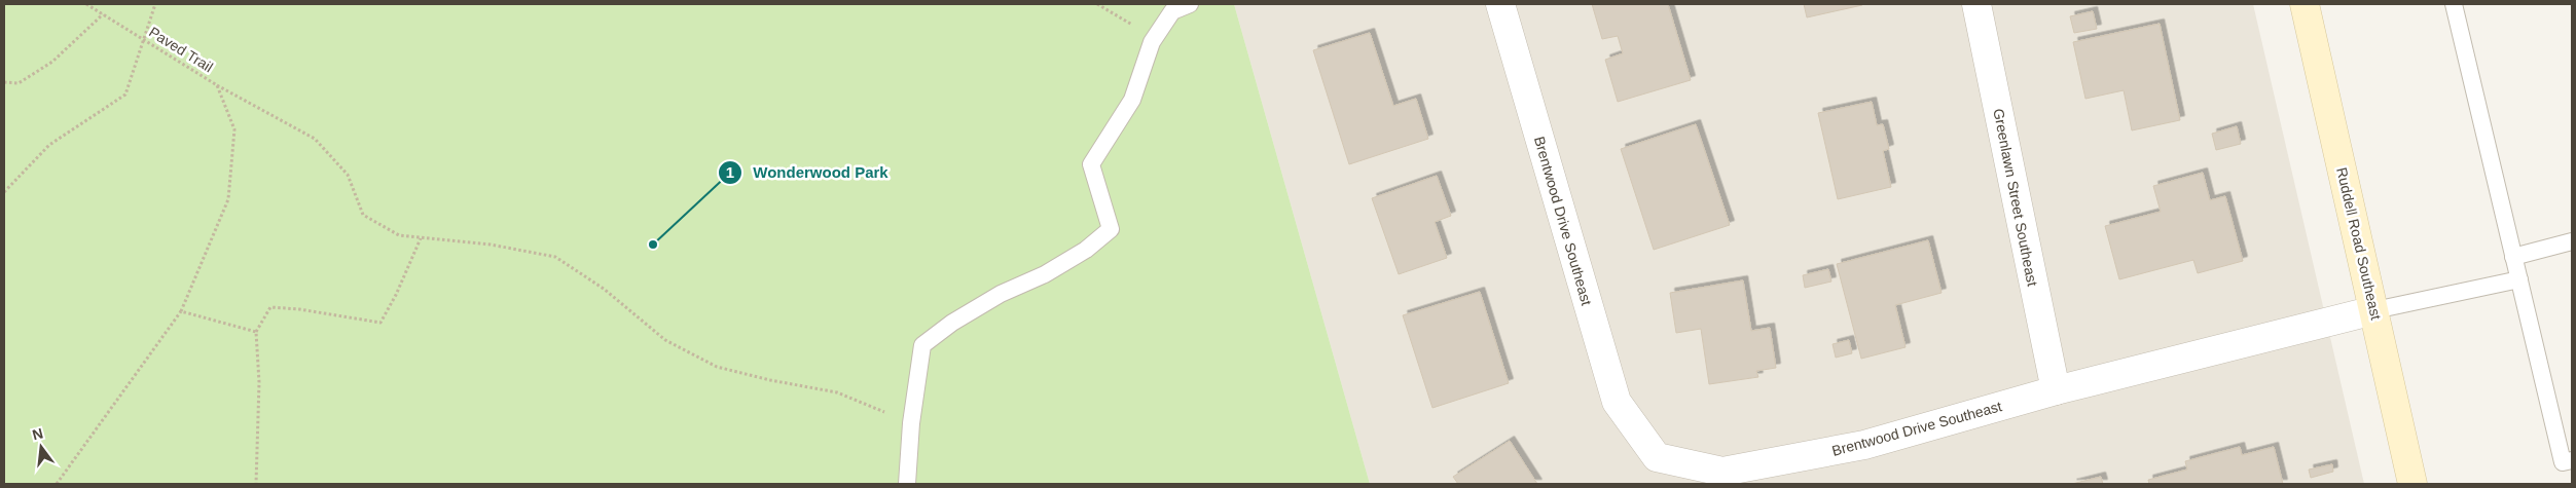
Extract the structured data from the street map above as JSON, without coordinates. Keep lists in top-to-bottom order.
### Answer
{
  "streets": {
    "main road": ["Ruddell Road Southeast"],
    "street": ["Greenlawn Street Southeast", "Brentwood Drive Southeast"],
    "path": ["Paved Trail"]
  },
  "crossings": [
    ["Greenlawn Street Southeast", "Brentwood Drive Southeast"],
    ["Brentwood Drive Southeast", "Ruddell Road Southeast"]
  ],
  "places": ["Wonderwood Park"],
  "north": "top"
}
